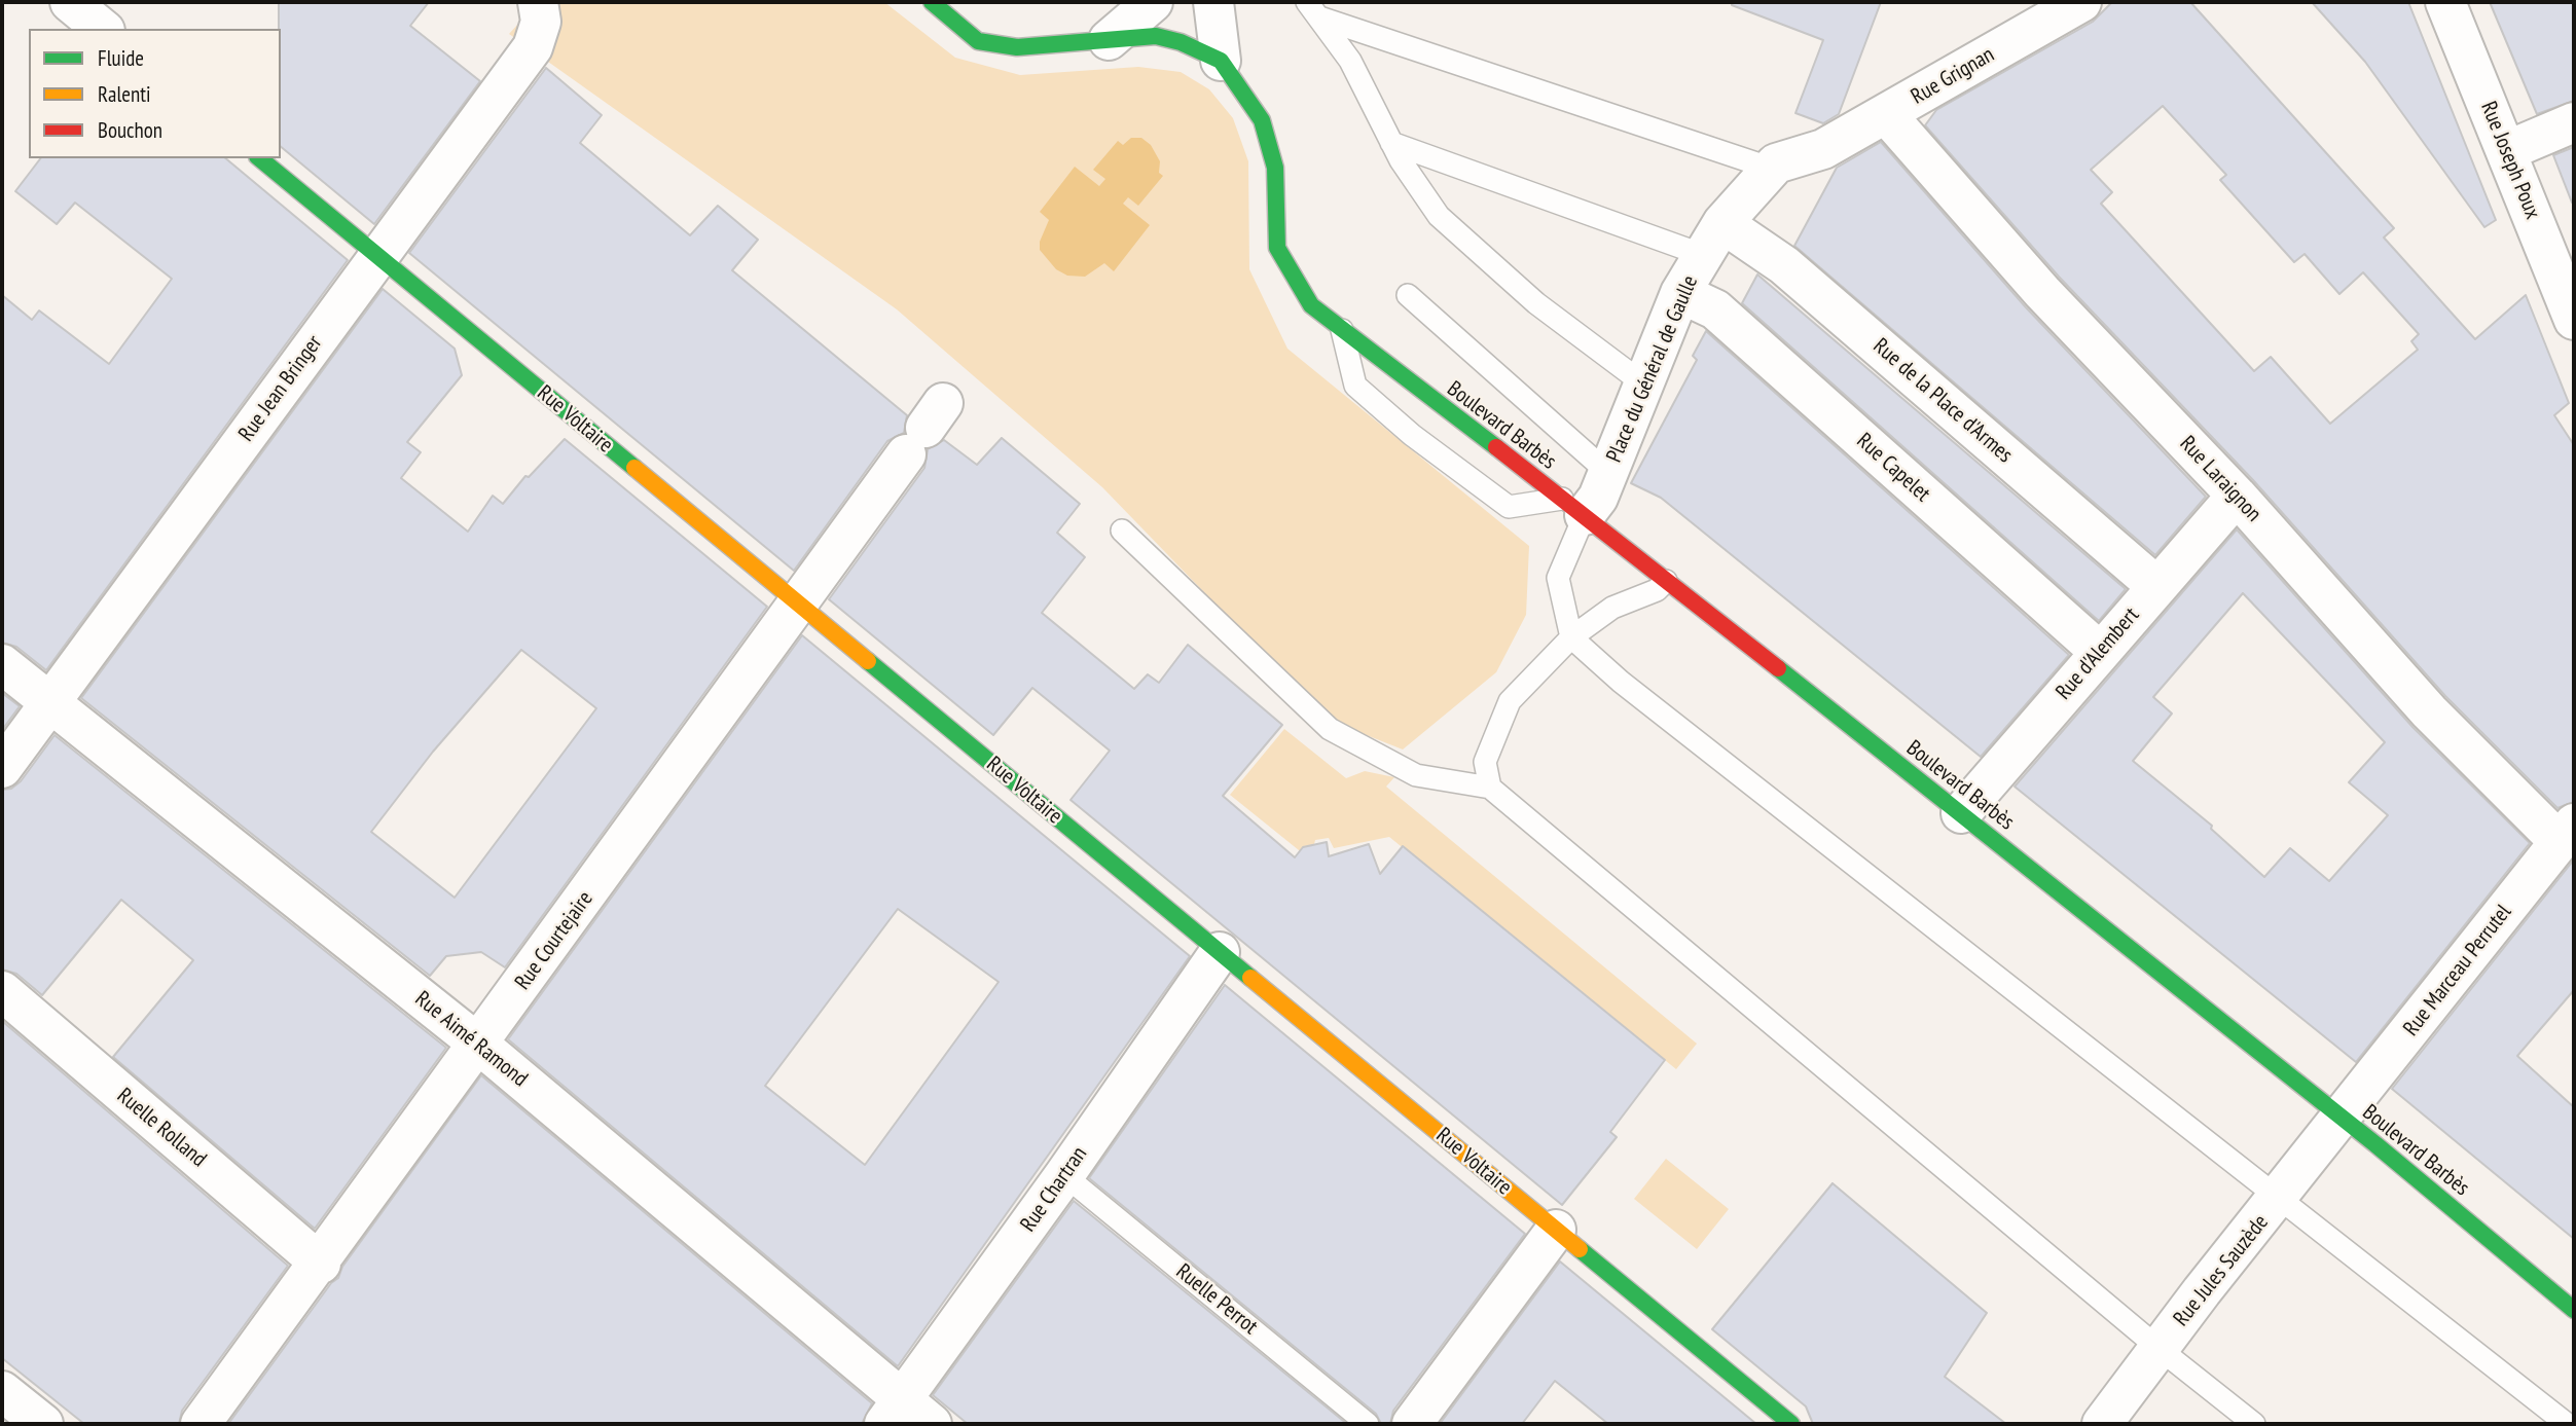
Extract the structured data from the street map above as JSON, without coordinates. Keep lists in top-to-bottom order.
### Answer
{
  "streets": {
    "main road": ["Rue Voltaire", "Boulevard Barbès"],
    "street": [
      "Rue Grignan",
      "Rue Joseph Poux",
      "Place du Général de Gaulle",
      "Rue Jean Bringer",
      "Rue de la Place d'Armes",
      "Rue Capelet",
      "Rue Laraignon",
      "Rue d'Alembert",
      "Rue Courtejaire",
      "Rue Marceau Perrutel",
      "Rue Aimé Ramond",
      "Ruelle Rolland",
      "Rue Chartran",
      "Rue Jules Sauzède"
    ],
    "lane": ["Ruelle Perrot"]
  },
  "crossings": [
    ["Rue Grignan", "Place du Général de Gaulle"],
    ["Rue Grignan", "Rue Laraignon"],
    ["Place du Général de Gaulle", "Rue de la Place d'Armes"],
    ["Place du Général de Gaulle", "Boulevard Barbès"],
    ["Place du Général de Gaulle", "Rue Capelet"],
    ["Rue Jean Bringer", "Rue Voltaire"],
    ["Rue Jean Bringer", "Rue Aimé Ramond"],
    ["Rue de la Place d'Armes", "Rue d'Alembert"],
    ["Rue Voltaire", "Rue Courtejaire"],
    ["Rue Voltaire", "Rue Chartran"],
    ["Boulevard Barbès", "Rue d'Alembert"],
    ["Boulevard Barbès", "Rue Marceau Perrutel"],
    ["Boulevard Barbès", "Rue Jules Sauzède"],
    ["Rue Capelet", "Rue d'Alembert"],
    ["Rue Laraignon", "Rue d'Alembert"],
    ["Rue Laraignon", "Rue Marceau Perrutel"],
    ["Rue Courtejaire", "Rue Aimé Ramond"],
    ["Rue Courtejaire", "Ruelle Rolland"],
    ["Rue Marceau Perrutel", "Rue Jules Sauzède"],
    ["Rue Aimé Ramond", "Rue Chartran"],
    ["Rue Chartran", "Ruelle Perrot"]
  ],
  "legend": ["Fluide", "Ralenti", "Bouchon"]
}
